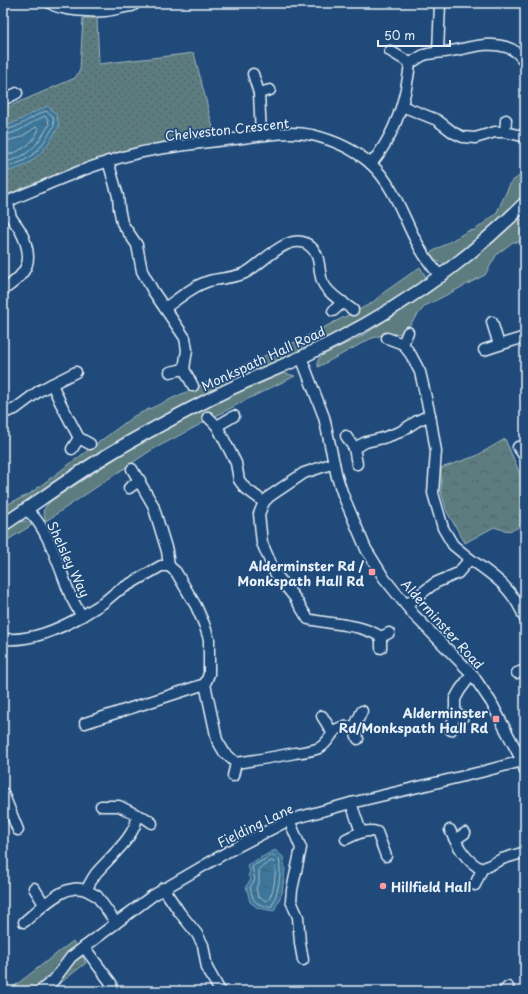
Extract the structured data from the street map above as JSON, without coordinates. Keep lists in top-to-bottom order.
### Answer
{
  "streets": {
    "street": [
      "Chelveston Crescent",
      "Monkspath Hall Road",
      "Shelsley Way",
      "Alderminster Road",
      "Fielding Lane"
    ]
  },
  "crossings": [
    ["Chelveston Crescent", "Monkspath Hall Road"],
    ["Monkspath Hall Road", "Shelsley Way"],
    ["Monkspath Hall Road", "Alderminster Road"],
    ["Alderminster Road", "Fielding Lane"]
  ],
  "places": {
    "transit": ["Alderminster Rd / Monkspath Hall Rd", "Alderminster Rd/Monkspath Hall Rd"],
    "other": ["Hillfield Hall"]
  },
  "scale_bar": "50 m"
}
